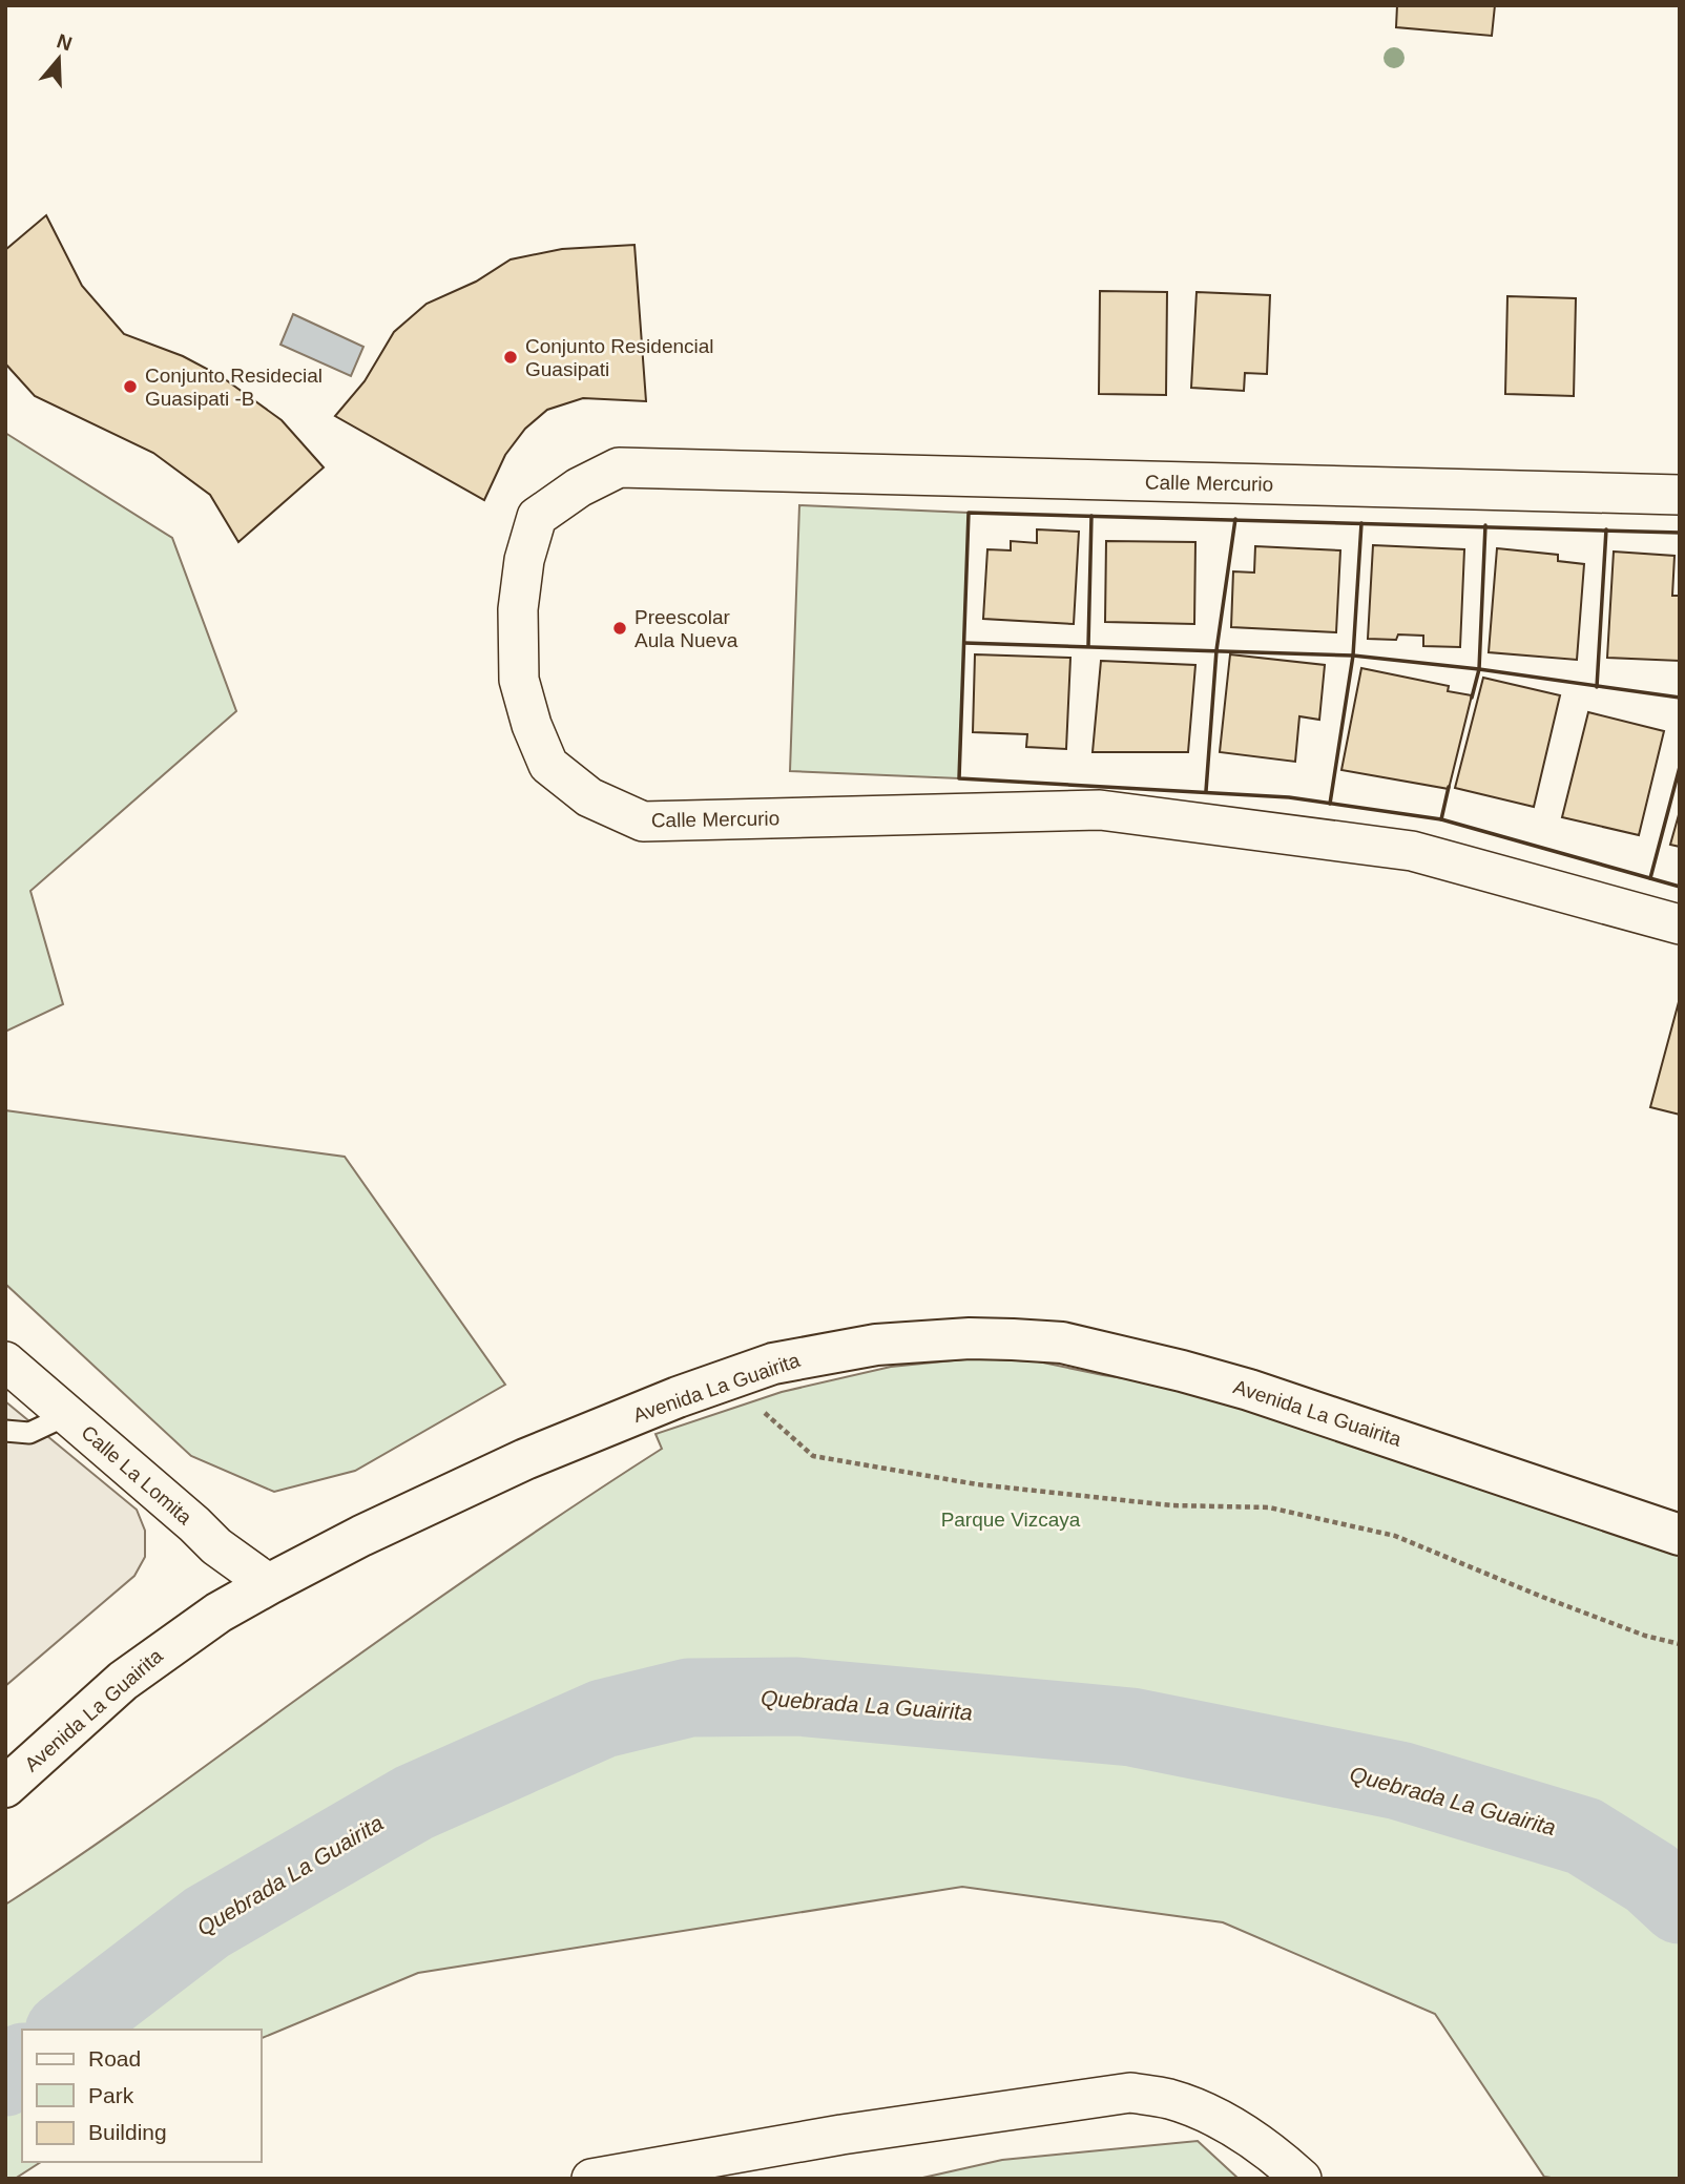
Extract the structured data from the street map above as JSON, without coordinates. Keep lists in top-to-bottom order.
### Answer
{
  "streets": {
    "street": ["Calle Mercurio", "Avenida La Guairita", "Calle La Lomita"]
  },
  "crossings": [
    ["Avenida La Guairita", "Calle La Lomita"]
  ],
  "water": ["Quebrada La Guairita"],
  "parks": ["Parque Vizcaya"],
  "places": ["Conjunto Residencial Guasipati", "Conjunto Residecial Guasipati -B", "Preescolar Aula Nueva"],
  "legend": ["Road", "Park", "Building"],
  "north": "top"
}
